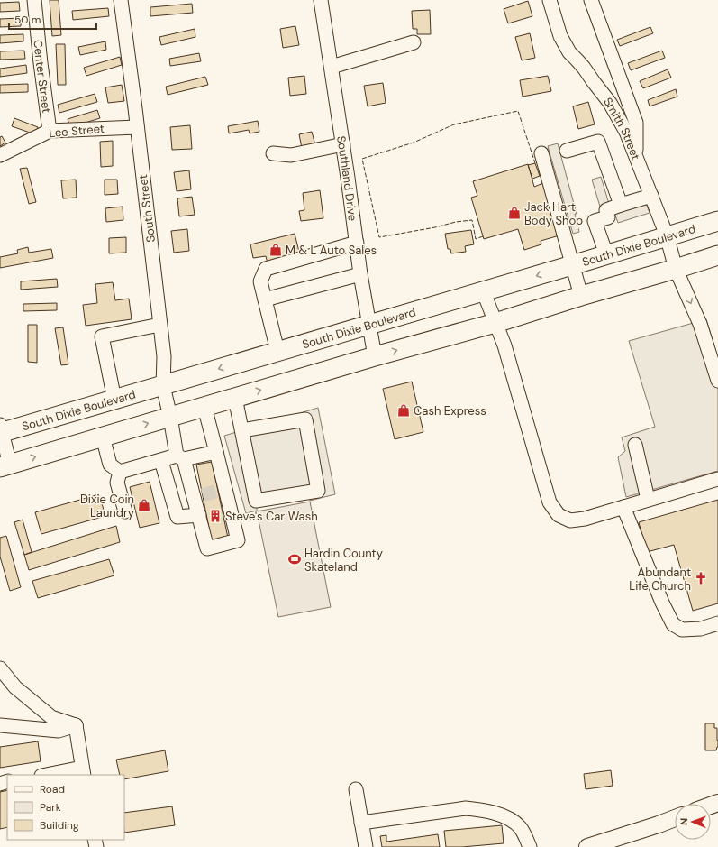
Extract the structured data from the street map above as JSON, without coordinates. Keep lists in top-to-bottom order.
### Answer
{
  "streets": {
    "highway": ["South Dixie Boulevard"],
    "street": [
      "Center Street",
      "Smith Street",
      "Lee Street",
      "Southland Drive",
      "South Street"
    ]
  },
  "crossings": [
    ["Center Street", "Lee Street"],
    ["Smith Street", "South Dixie Boulevard"],
    ["Lee Street", "South Street"],
    ["Southland Drive", "South Dixie Boulevard"],
    ["South Street", "South Dixie Boulevard"]
  ],
  "places": {
    "shop": [
      "Jack Hart Body Shop",
      "M & L Auto Sales",
      "Cash Express",
      "Dixie Coin Laundry"
    ],
    "building": ["Steve's Car Wash"],
    "sports": ["Hardin County Skateland"],
    "church": ["Abundant Life Church"]
  },
  "legend": ["Road", "Park", "Building"],
  "scale_bar": "50 m",
  "north": "left"
}
